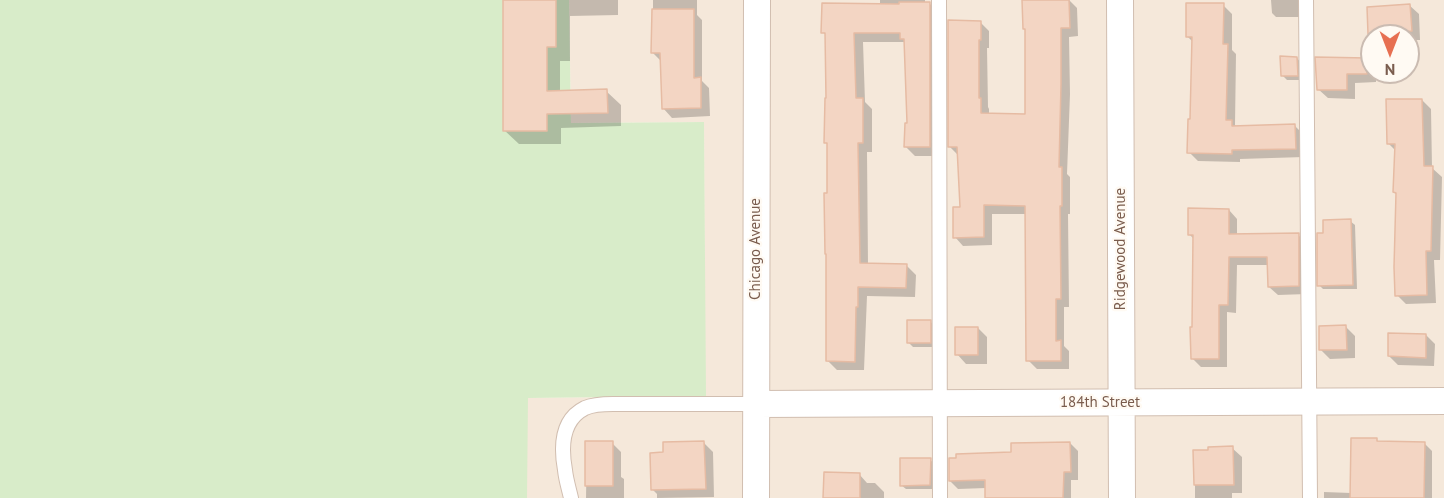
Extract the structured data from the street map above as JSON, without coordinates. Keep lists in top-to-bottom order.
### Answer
{
  "streets": {
    "street": ["Chicago Avenue", "Ridgewood Avenue", "184th Street"]
  },
  "crossings": [
    ["Chicago Avenue", "184th Street"],
    ["Ridgewood Avenue", "184th Street"]
  ],
  "north": "bottom"
}
